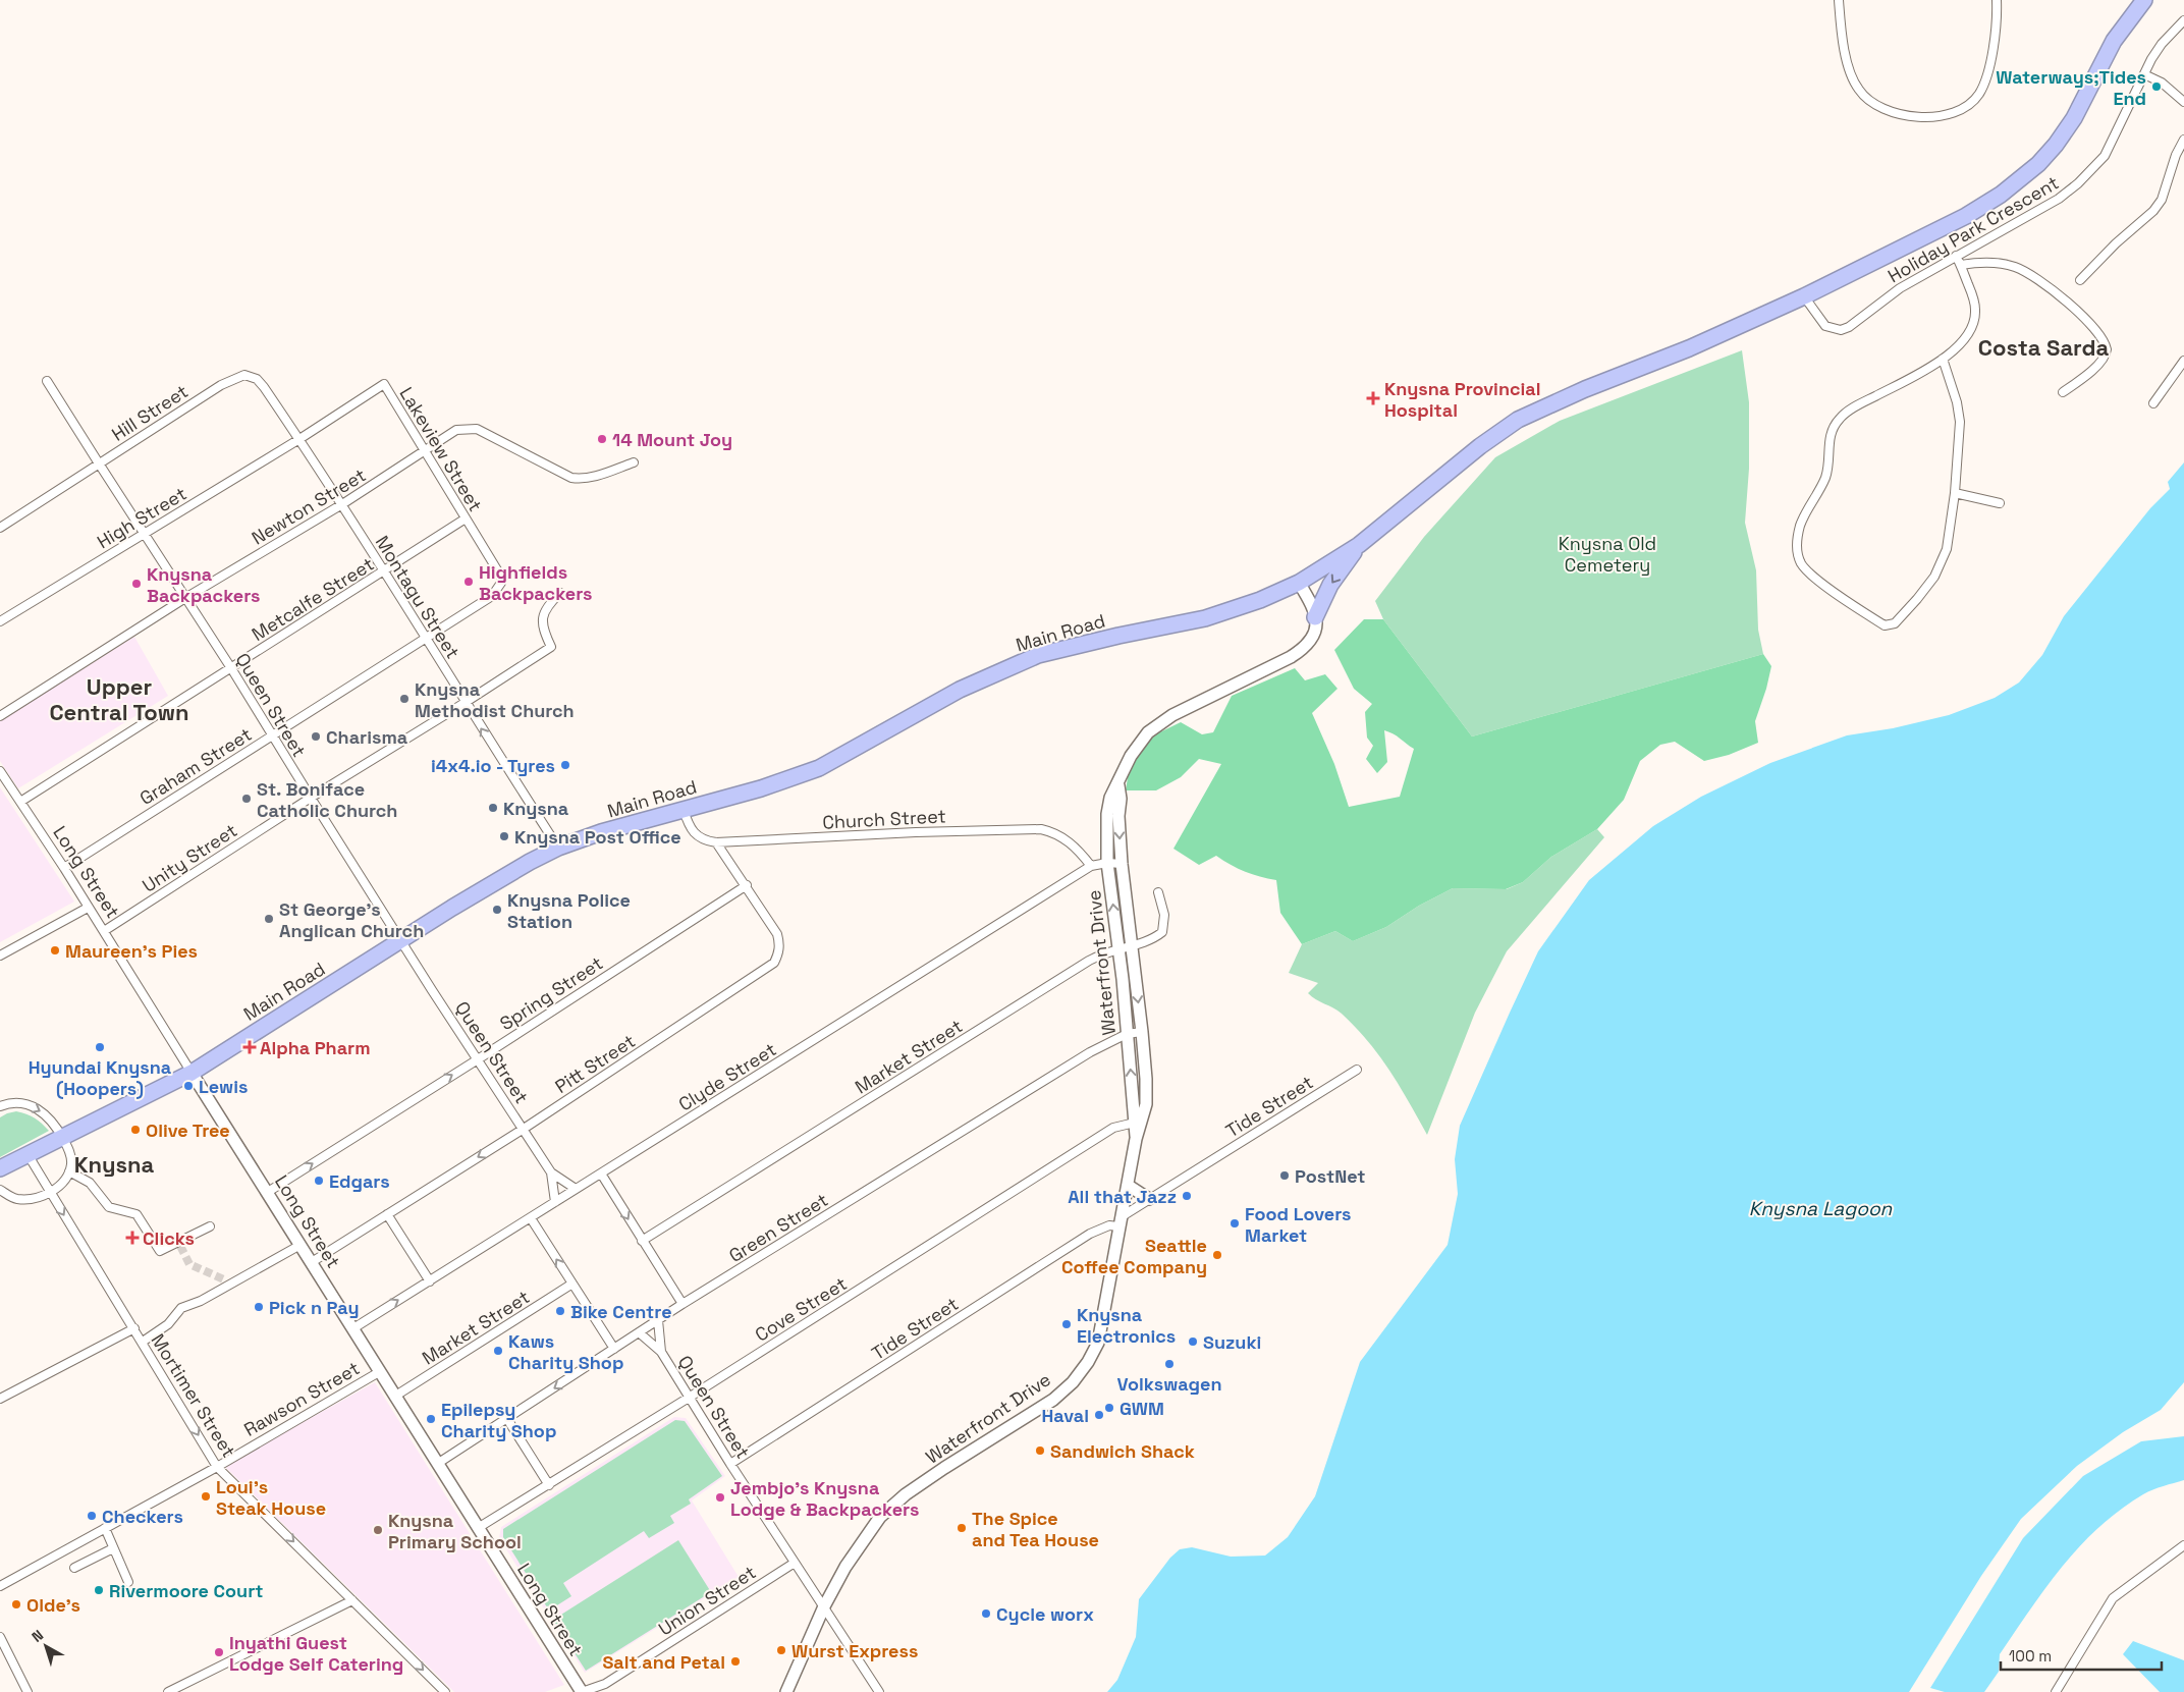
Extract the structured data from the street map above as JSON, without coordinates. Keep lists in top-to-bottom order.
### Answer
{
  "streets": {
    "highway": ["Main Road"],
    "street": [
      "Holiday Park Crescent",
      "Hill Street",
      "Lakeview Street",
      "Newton Street",
      "High Street",
      "Montagu Street",
      "Metcalfe Street",
      "Queen Street",
      "Graham Street",
      "Church Street",
      "Unity Street",
      "Long Street",
      "Waterfront Drive",
      "Spring Street",
      "Market Street",
      "Pitt Street",
      "Clyde Street",
      "Tide Street",
      "Green Street",
      "Cove Street",
      "Mortimer Street",
      "Rawson Street",
      "Union Street"
    ]
  },
  "crossings": [
    ["Hill Street", "Lakeview Street"],
    ["Hill Street", "High Street"],
    ["Hill Street", "Montagu Street"],
    ["Hill Street", "Queen Street"],
    ["Lakeview Street", "Newton Street"],
    ["Lakeview Street", "High Street"],
    ["Lakeview Street", "Montagu Street"],
    ["Lakeview Street", "Metcalfe Street"],
    ["Lakeview Street", "Graham Street"],
    ["Newton Street", "Montagu Street"],
    ["Newton Street", "Queen Street"],
    ["High Street", "Montagu Street"],
    ["High Street", "Queen Street"],
    ["Montagu Street", "Metcalfe Street"],
    ["Montagu Street", "Main Road"],
    ["Montagu Street", "Graham Street"],
    ["Montagu Street", "Unity Street"],
    ["Metcalfe Street", "Queen Street"],
    ["Metcalfe Street", "Long Street"],
    ["Main Road", "Queen Street"],
    ["Main Road", "Church Street"],
    ["Main Road", "Long Street"],
    ["Main Road", "Mortimer Street"],
    ["Queen Street", "Graham Street"],
    ["Queen Street", "Unity Street"],
    ["Queen Street", "Waterfront Drive"],
    ["Queen Street", "Spring Street"],
    ["Queen Street", "Pitt Street"],
    ["Queen Street", "Clyde Street"],
    ["Queen Street", "Tide Street"],
    ["Queen Street", "Green Street"],
    ["Queen Street", "Cove Street"],
    ["Queen Street", "Union Street"],
    ["Graham Street", "Long Street"],
    ["Church Street", "Pitt Street"],
    ["Church Street", "Clyde Street"],
    ["Unity Street", "Long Street"],
    ["Long Street", "Spring Street"],
    ["Long Street", "Market Street"],
    ["Long Street", "Pitt Street"],
    ["Long Street", "Clyde Street"],
    ["Long Street", "Green Street"],
    ["Long Street", "Cove Street"],
    ["Long Street", "Rawson Street"],
    ["Long Street", "Union Street"],
    ["Waterfront Drive", "Market Street"],
    ["Waterfront Drive", "Clyde Street"],
    ["Waterfront Drive", "Tide Street"],
    ["Waterfront Drive", "Green Street"],
    ["Waterfront Drive", "Cove Street"],
    ["Spring Street", "Pitt Street"],
    ["Mortimer Street", "Rawson Street"]
  ],
  "one_way": ["Montagu Street", "Spring Street", "Mortimer Street"],
  "districts": ["Costa Sarda", "Upper Central Town", "Knysna"],
  "water": ["Knysna Lagoon"],
  "parks": ["Knysna Old Cemetery"],
  "places": {
    "other": [
      "Waterways;Tides End",
      "14 Mount Joy",
      "Highfields Backpackers",
      "Knysna Backpackers",
      "Knysna Methodist Church",
      "Charisma",
      "i4x4.io - Tyres",
      "St. Boniface Catholic Church",
      "Knysna",
      "Knysna Post Office",
      "Knysna Police Station",
      "St George's Anglican Church",
      "Maureen's Pies",
      "Hyundai Knysna (Hoopers)",
      "Lewis",
      "Olive Tree",
      "PostNet",
      "Edgars",
      "All that Jazz",
      "Food Lovers Market",
      "Seattle Coffee Company",
      "Pick n Pay",
      "Bike Centre",
      "Knysna Electronics",
      "Suzuki",
      "Kaws Charity Shop",
      "Volkswagen",
      "GWM",
      "Haval",
      "Epilepsy Charity Shop",
      "Sandwich Shack",
      "Loui's Steak House",
      "Jembjo's Knysna Lodge & Backpackers",
      "Checkers",
      "The Spice and Tea House",
      "Knysna Primary School",
      "Rivermoore Court",
      "Olde's",
      "Cycle worx",
      "Wurst Express",
      "Inyathi Guest Lodge Self Catering",
      "Salt and Petal"
    ],
    "health": ["Knysna Provincial Hospital", "Alpha Pharm", "Clicks"]
  },
  "scale_bar": "100 m",
  "north": "top left"
}
